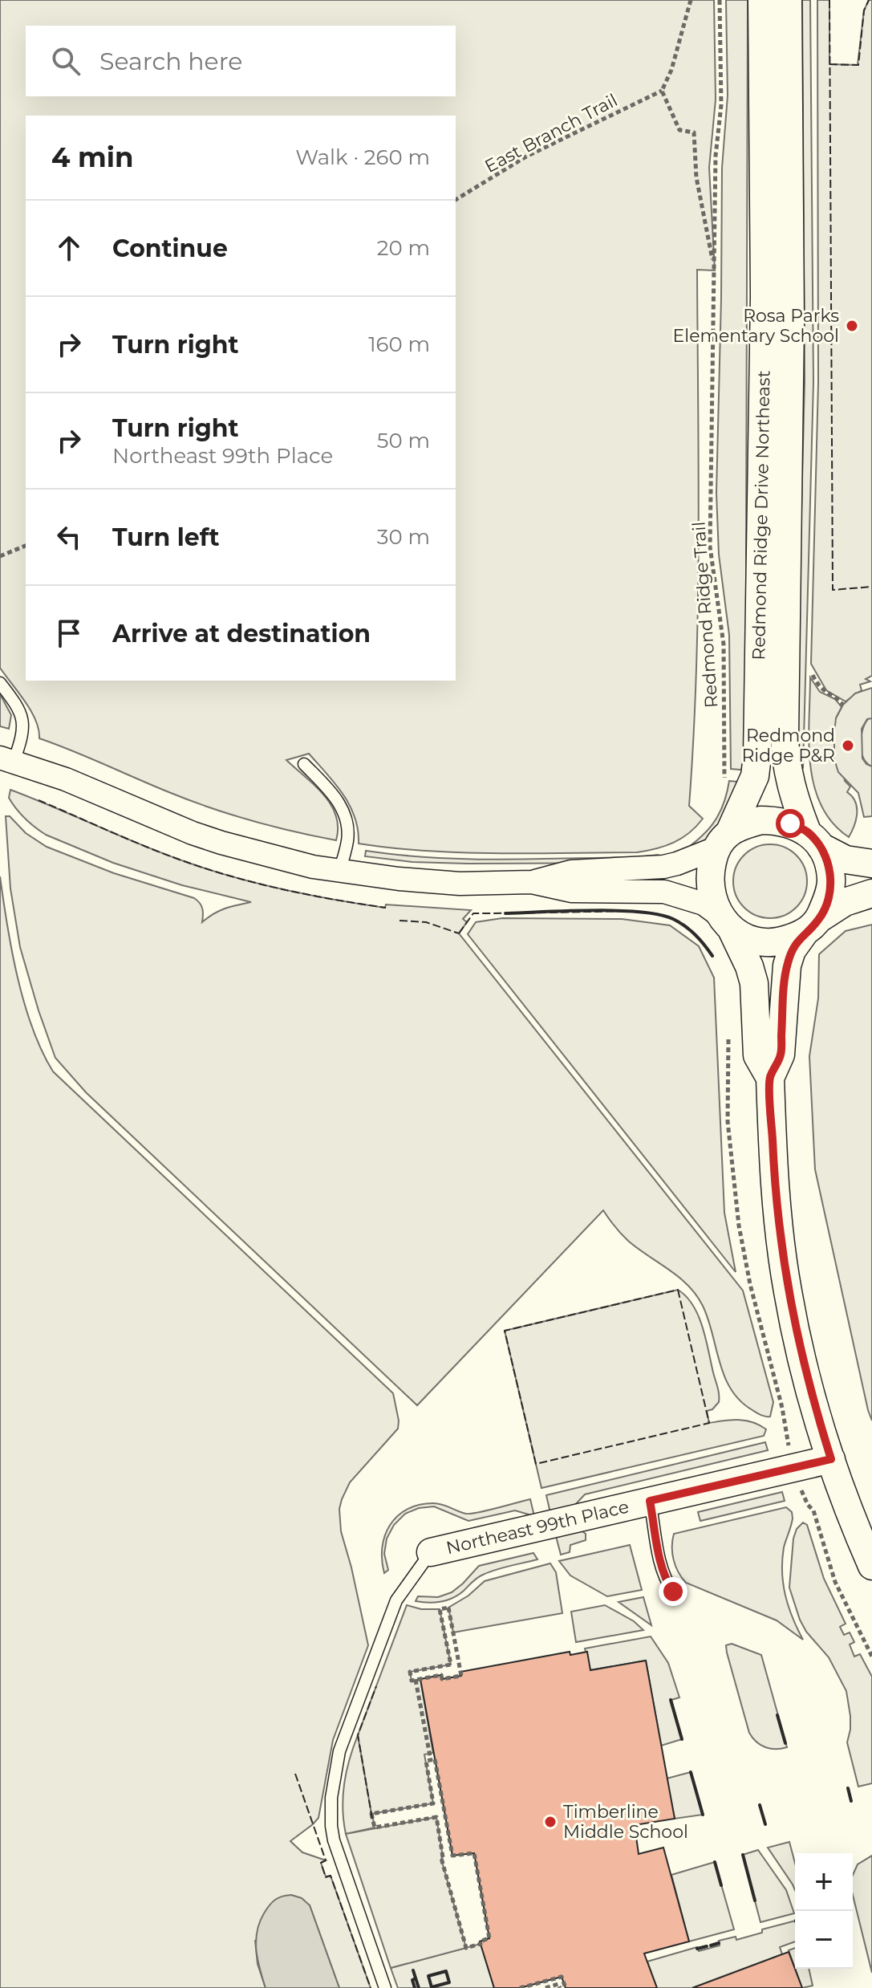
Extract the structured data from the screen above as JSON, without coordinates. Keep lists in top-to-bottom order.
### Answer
{
  "streets": {
    "street": ["Redmond Ridge Drive Northeast", "Northeast 99th Place"],
    "path": ["East Branch Trail", "Redmond Ridge Trail"]
  },
  "crossings": [
    ["East Branch Trail", "Redmond Ridge Trail"],
    ["Redmond Ridge Drive Northeast", "Northeast 99th Place"]
  ],
  "places": ["Rosa Parks Elementary School", "Redmond Ridge P&R", "Timberline Middle School"],
  "page": {
    "search": "Search here",
    "heading": ["4 min", "Walk · 260 m"],
    "list": [
      ["Continue", "20 m"],
      ["Turn right", "160 m"],
      ["Turn right", "Northeast 99th Place", "50 m"],
      ["Turn left", "30 m"],
      "Arrive at destination"
    ],
    "map_buttons": ["+", "−"]
  }
}
